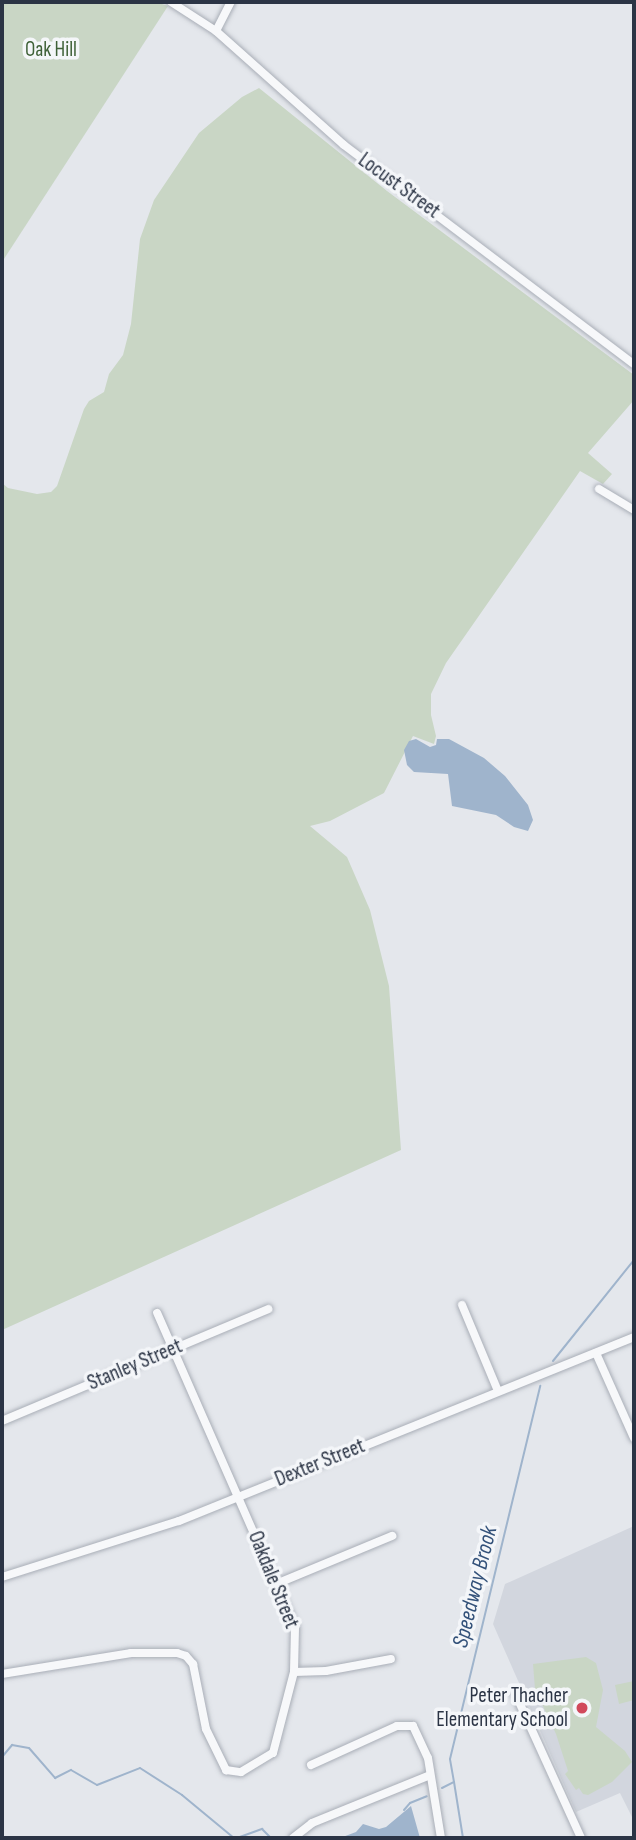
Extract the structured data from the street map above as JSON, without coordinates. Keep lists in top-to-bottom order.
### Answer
{
  "streets": {
    "street": [
      "Locust Street",
      "Stanley Street",
      "Dexter Street",
      "Oakdale Street"
    ]
  },
  "crossings": [
    ["Stanley Street", "Oakdale Street"],
    ["Dexter Street", "Oakdale Street"]
  ],
  "water": ["Speedway Brook"],
  "parks": ["Oak Hill"],
  "places": ["Peter Thacher Elementary School"]
}
